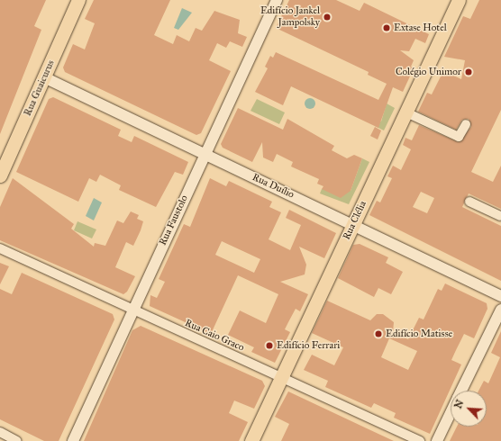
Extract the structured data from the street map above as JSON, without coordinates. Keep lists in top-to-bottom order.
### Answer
{
  "streets": {
    "main road": ["Rua Guaicurus", "Rua Clélia"],
    "street": ["Rua Duílio", "Rua Faustolo", "Rua Caio Graco"]
  },
  "crossings": [
    ["Rua Guaicurus", "Rua Duílio"],
    ["Rua Duílio", "Rua Faustolo"],
    ["Rua Duílio", "Rua Clélia"],
    ["Rua Faustolo", "Rua Caio Graco"],
    ["Rua Clélia", "Rua Caio Graco"]
  ],
  "places": [
    "Edifício Jankel Jampolsky",
    "Extase Hotel",
    "Colégio Unimor",
    "Edifício Matisse",
    "Edifício Ferrari"
  ],
  "north": "top left"
}
